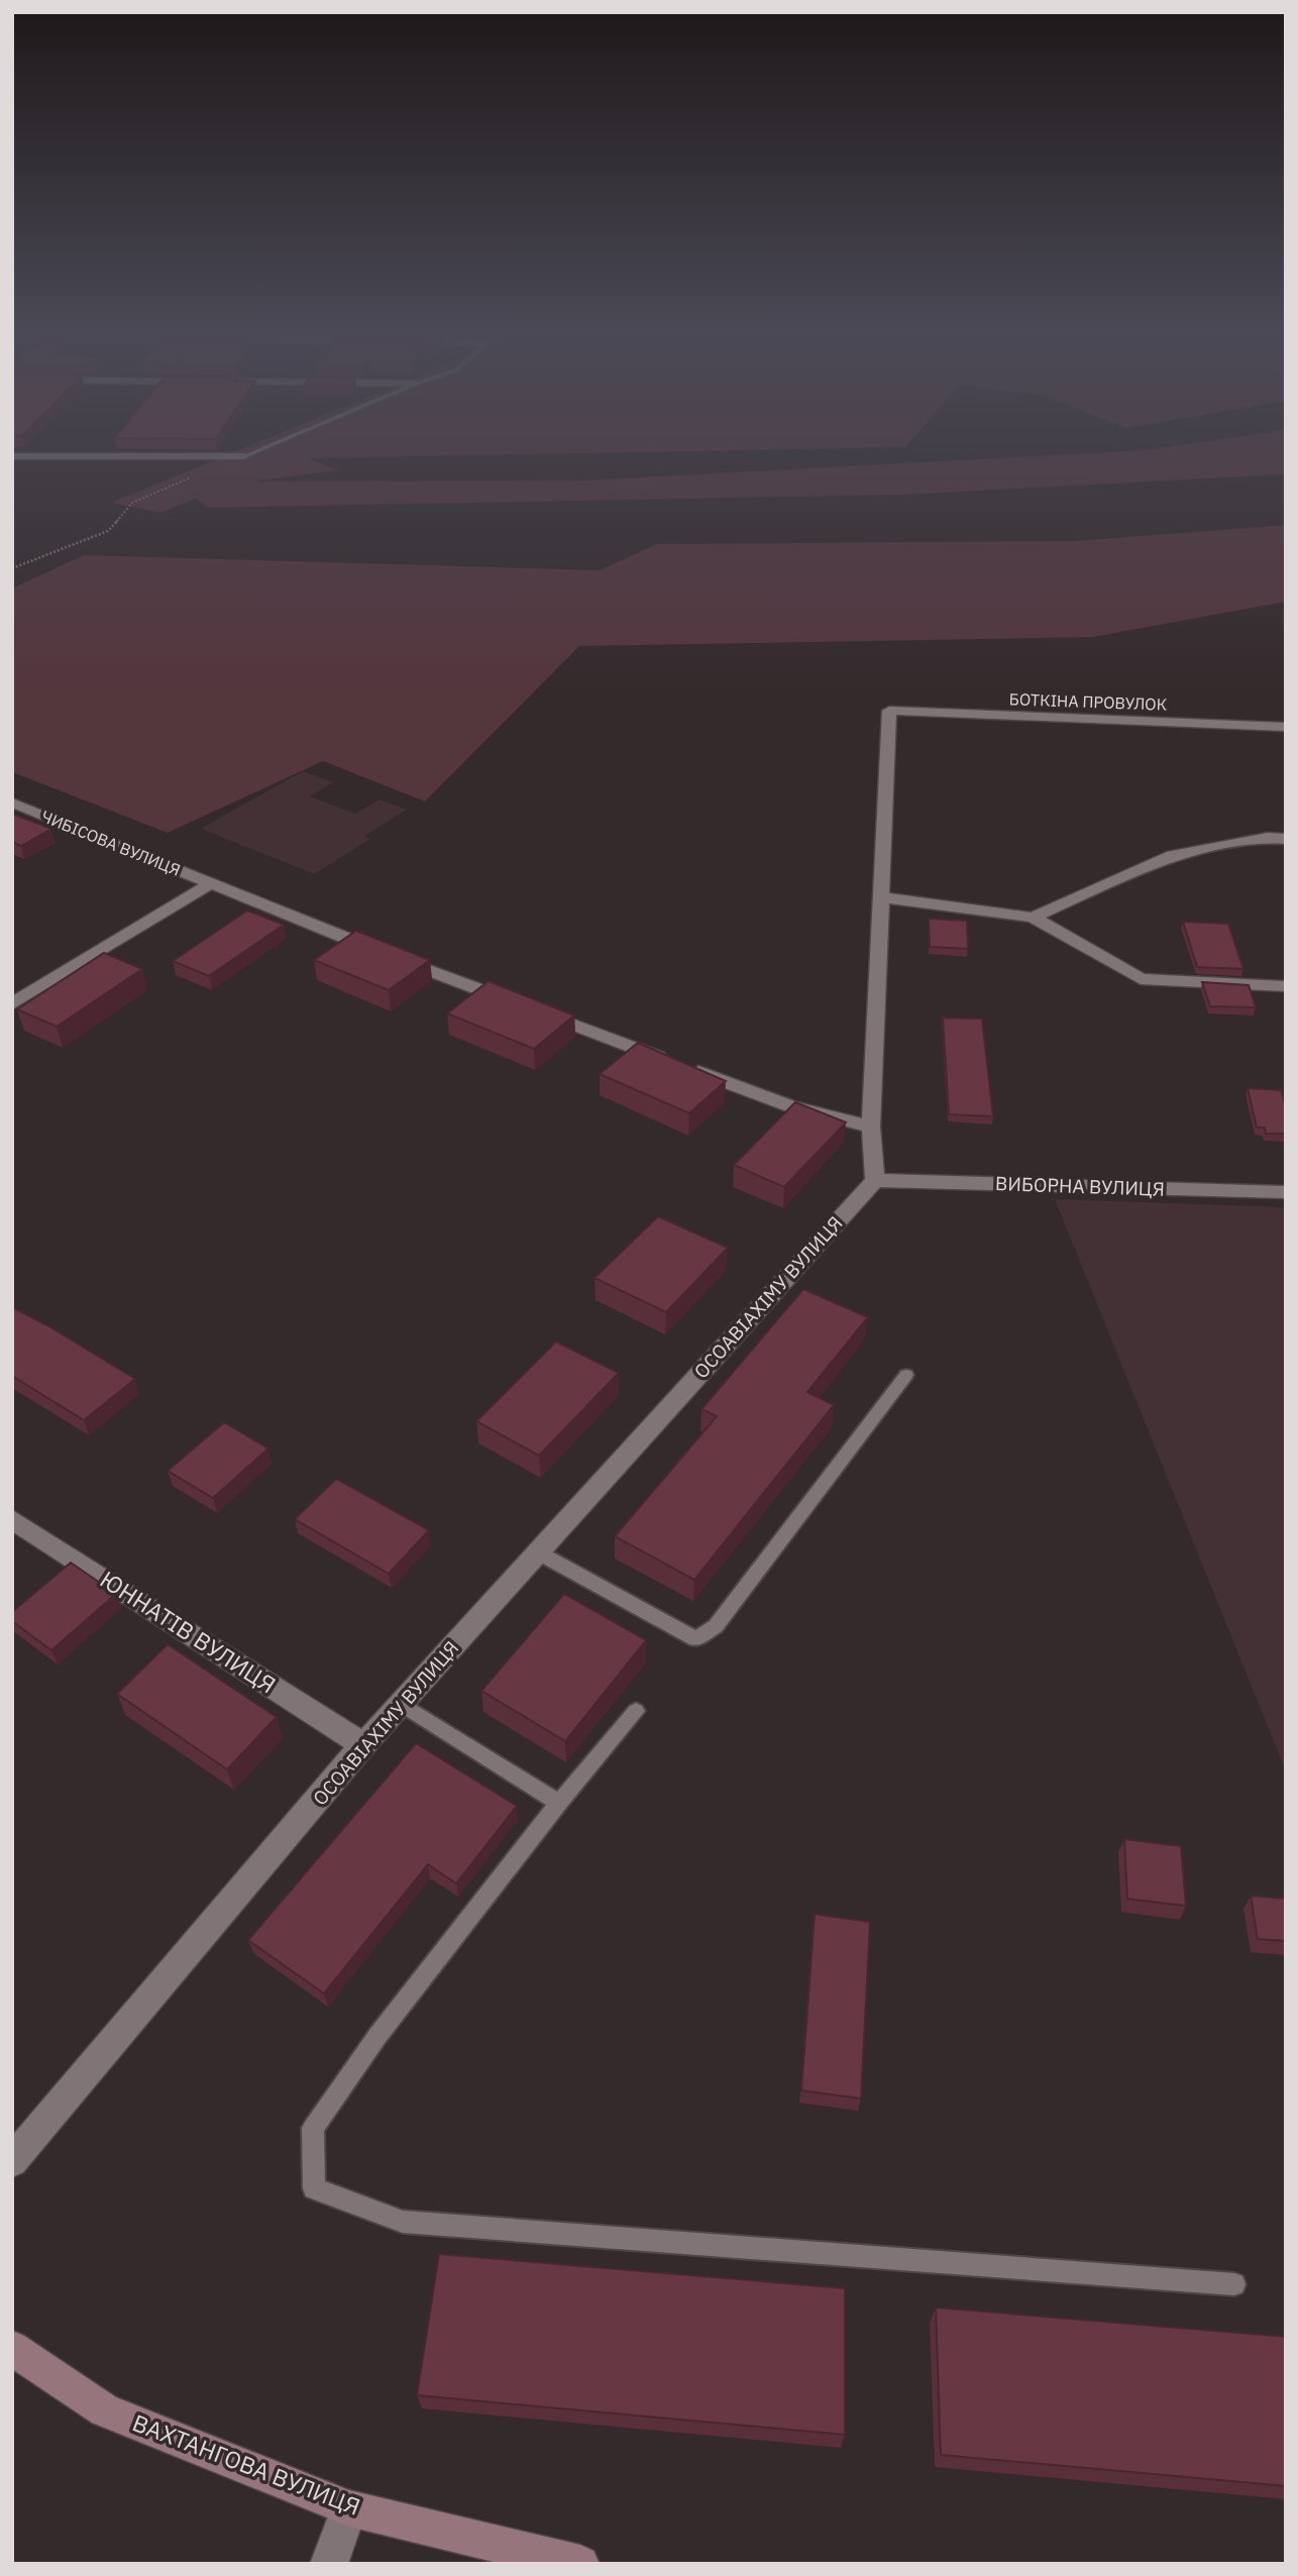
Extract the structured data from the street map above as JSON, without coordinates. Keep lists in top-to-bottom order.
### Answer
{
  "streets": {
    "main road": ["ВАХТАНГОВА ВУЛИЦЯ"],
    "street": [
      "БОТКІНА ПРОВУЛОК",
      "ЧИБІСОВА ВУЛИЦЯ",
      "ВИБОРНА ВУЛИЦЯ",
      "ОСОАВІАХІМУ ВУЛИЦЯ",
      "ЮННАТІВ ВУЛИЦЯ"
    ]
  },
  "crossings": [
    ["ВИБОРНА ВУЛИЦЯ", "ОСОАВІАХІМУ ВУЛИЦЯ"],
    ["ОСОАВІАХІМУ ВУЛИЦЯ", "ЮННАТІВ ВУЛИЦЯ"]
  ]
}
